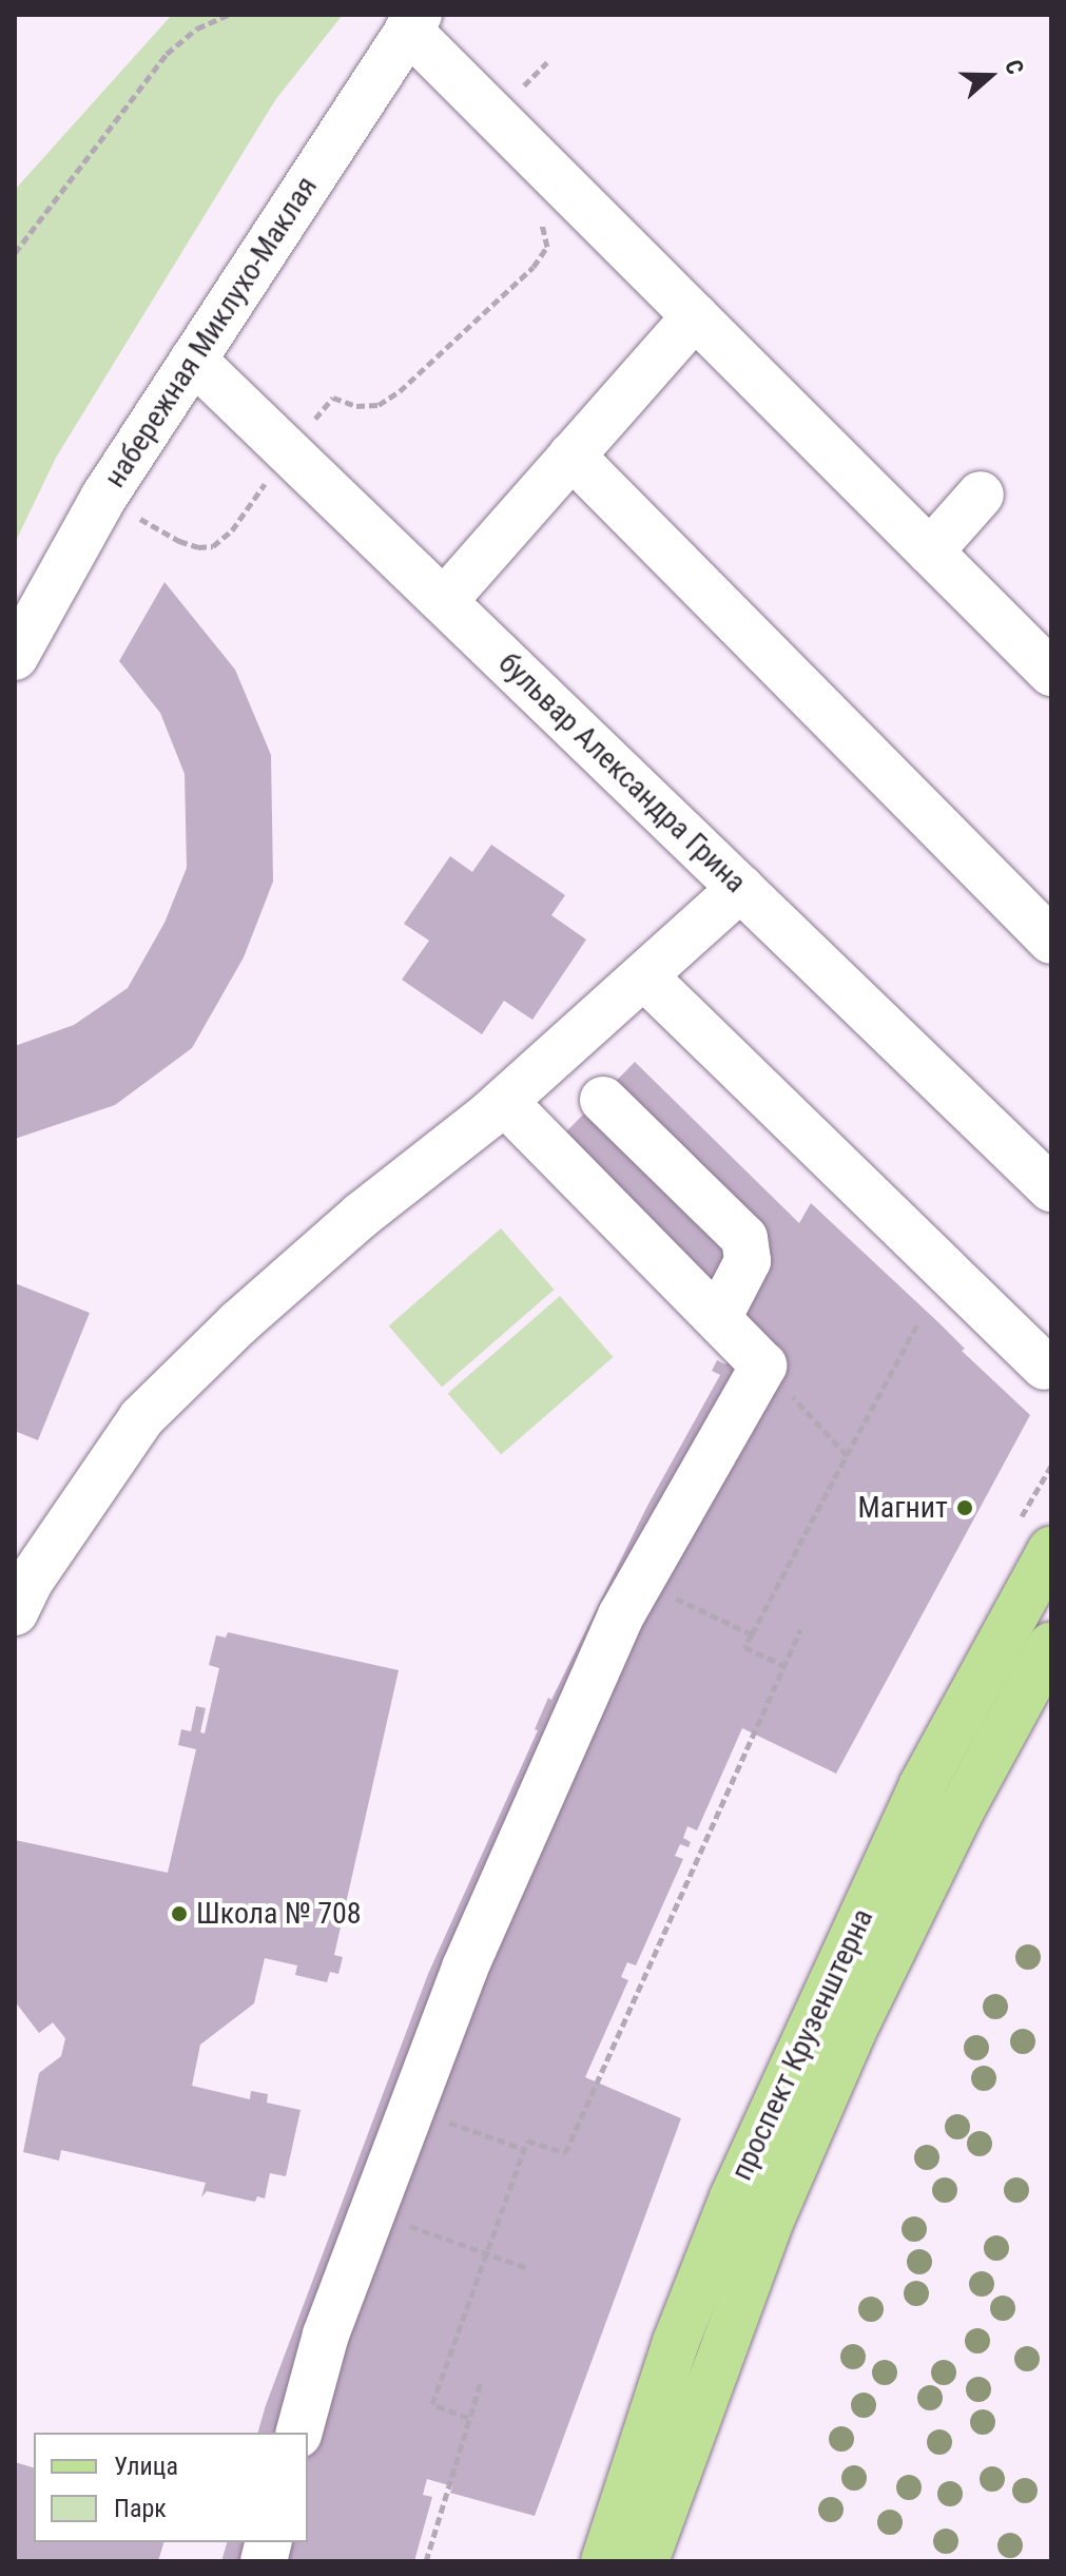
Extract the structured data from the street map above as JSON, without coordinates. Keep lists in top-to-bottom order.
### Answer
{
  "streets": {
    "main road": ["проспект Крузенштерна"],
    "street": ["набережная Миклухо-Маклая", "бульвар Александра Грина"]
  },
  "crossings": [
    ["набережная Миклухо-Маклая", "бульвар Александра Грина"]
  ],
  "places": ["Магнит", "Школа № 708"],
  "legend": ["Улица", "Парк"],
  "north": "right"
}
